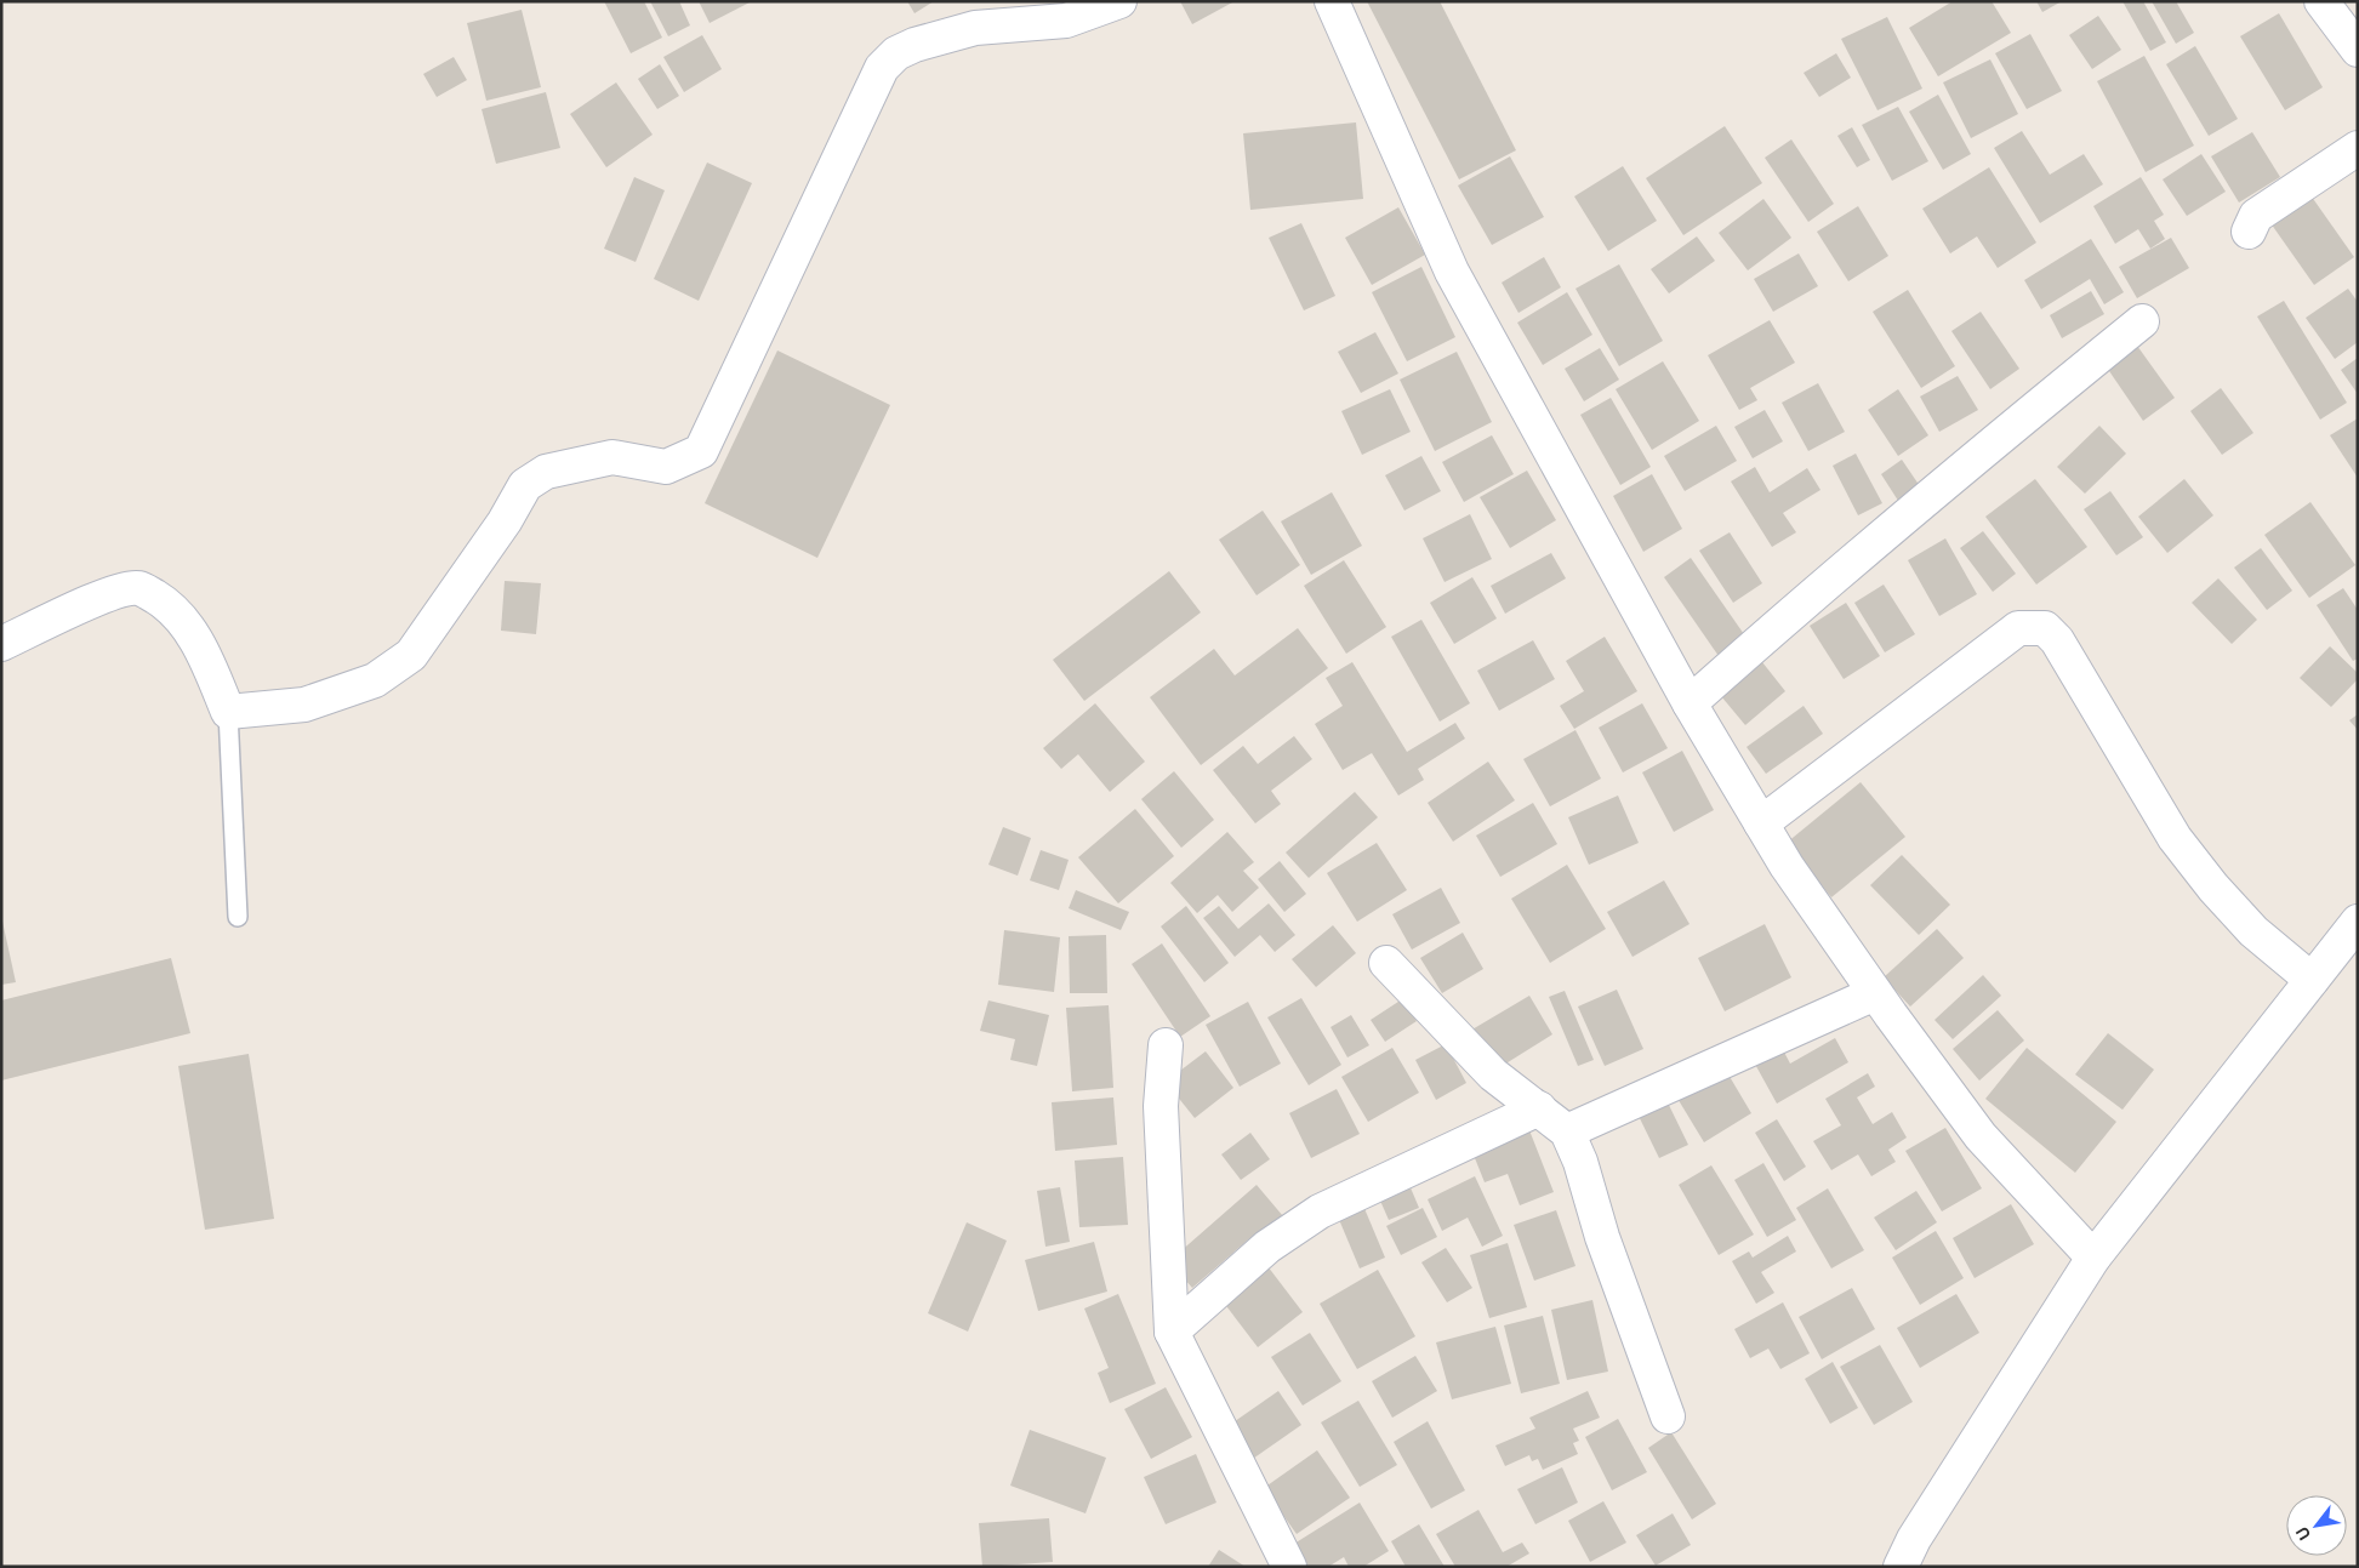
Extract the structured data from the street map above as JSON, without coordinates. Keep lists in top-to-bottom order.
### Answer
{
  "north": "bottom left"
}
